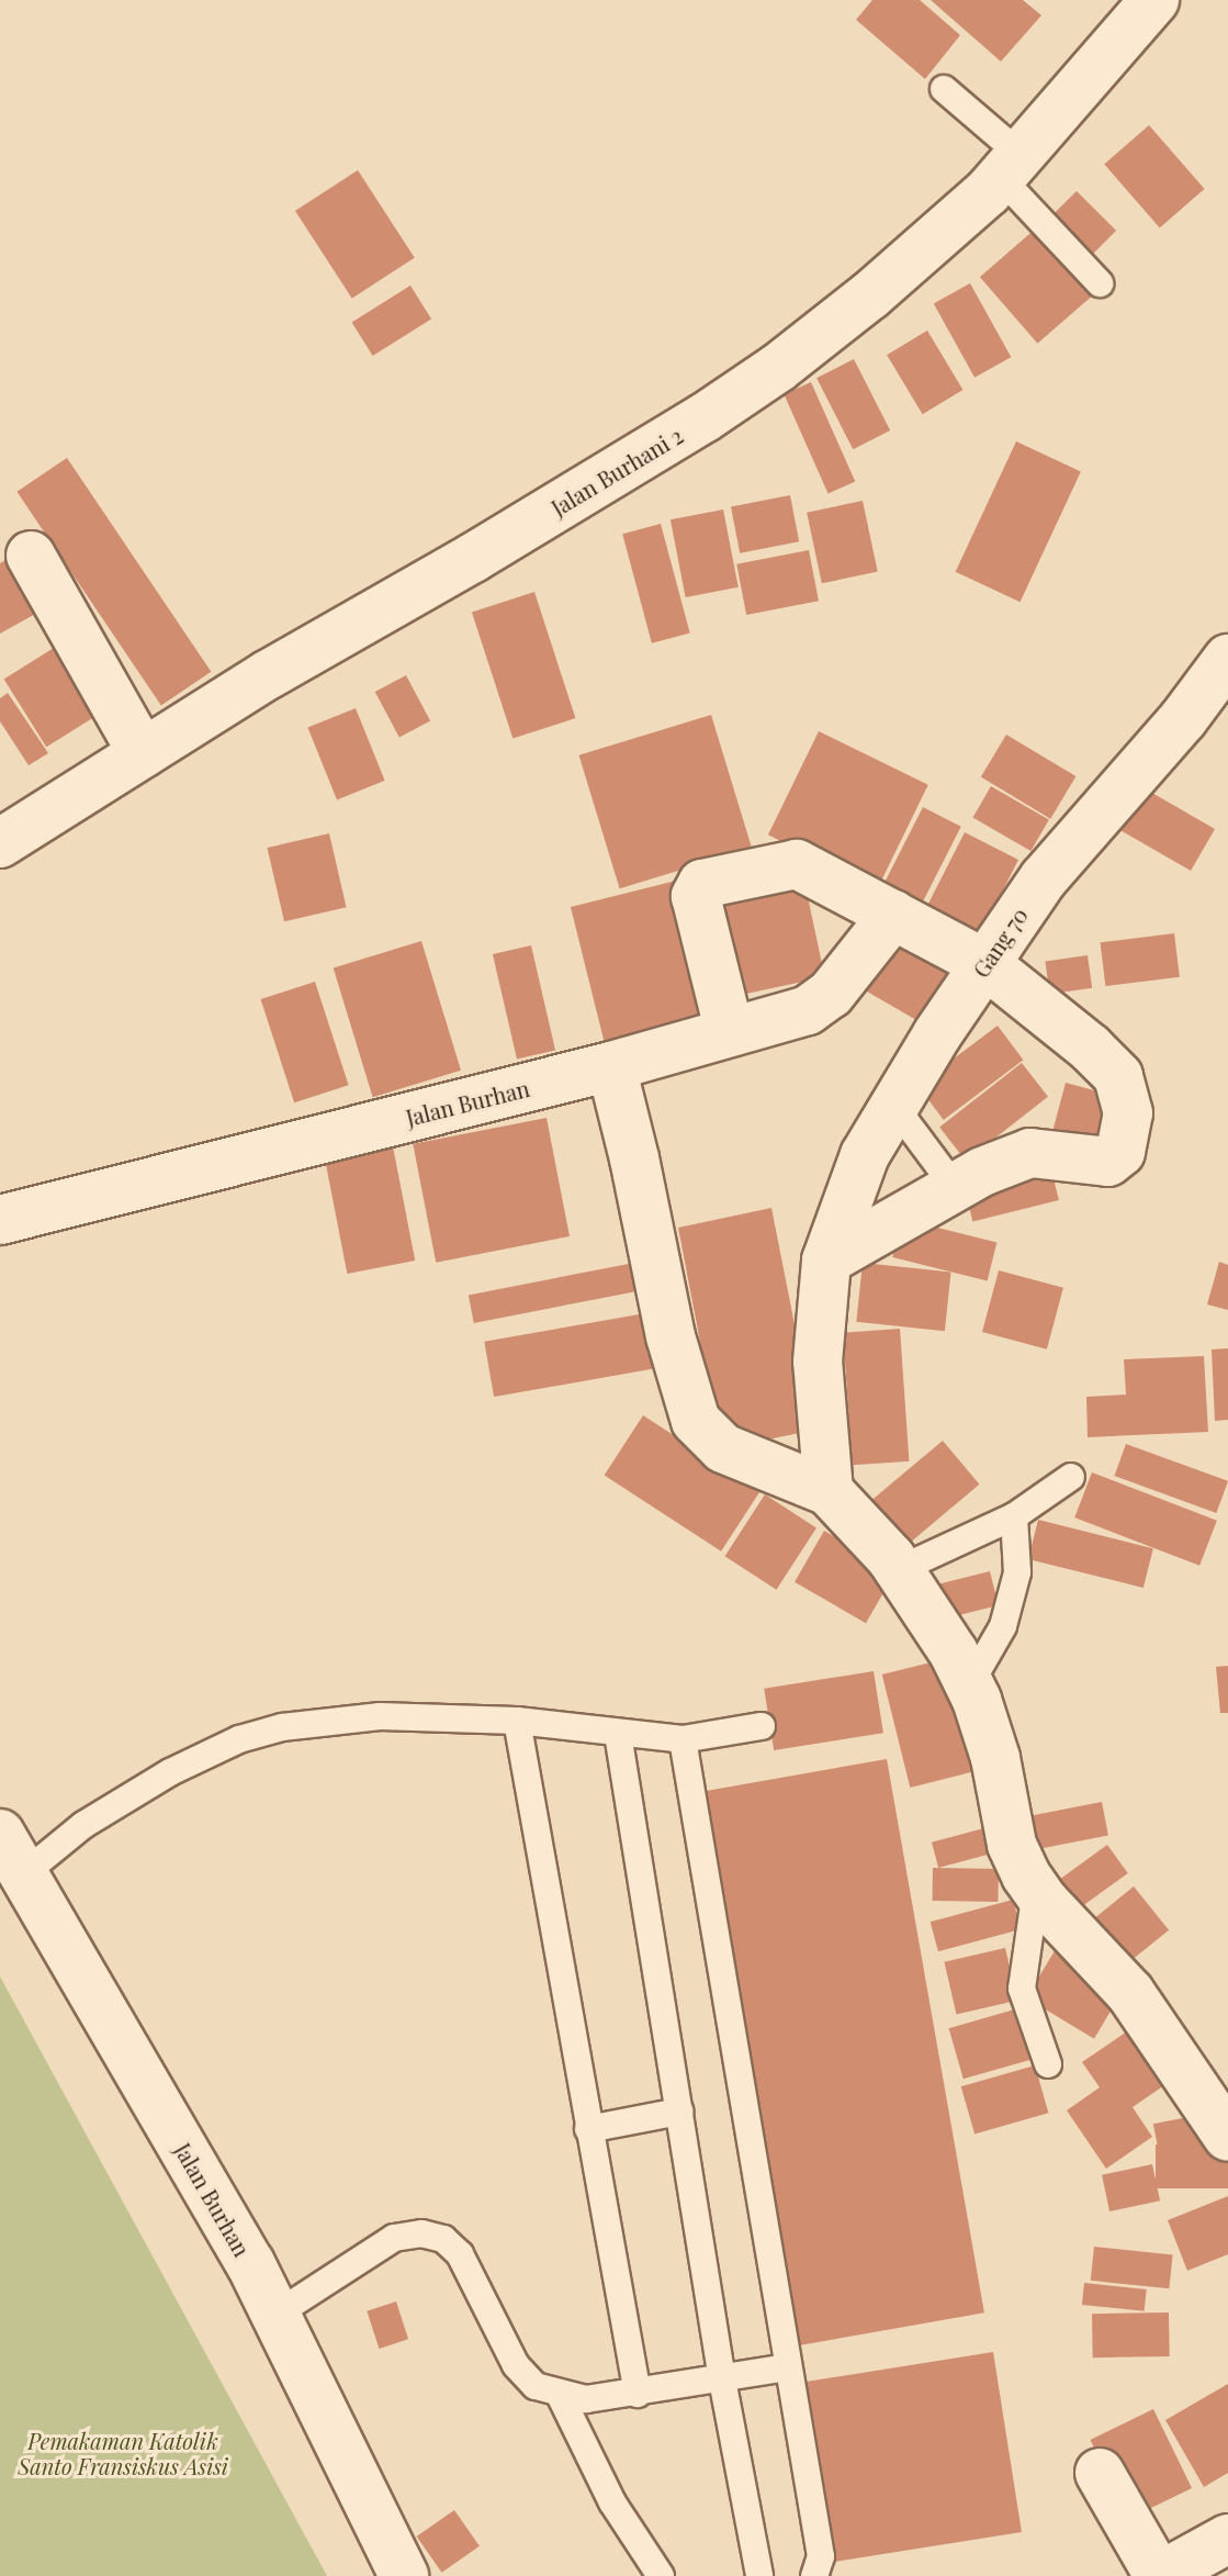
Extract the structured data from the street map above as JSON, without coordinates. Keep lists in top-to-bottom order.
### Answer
{
  "streets": {
    "street": ["Jalan Burhani 2", "Gang 70", "Jalan Burhan"]
  },
  "parks": ["Pemakaman Katolik Santo Fransiskus Asisi"]
}
